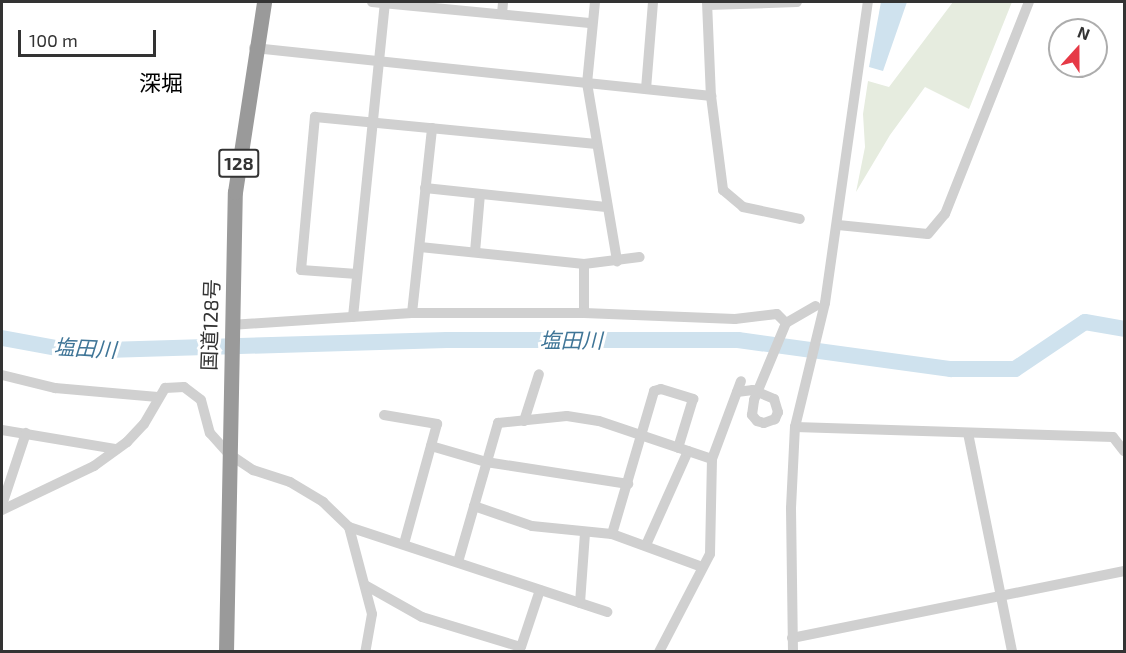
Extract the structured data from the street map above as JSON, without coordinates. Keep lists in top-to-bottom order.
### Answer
{
  "streets": {
    "highway": ["128", "国道128号"]
  },
  "districts": ["深堀"],
  "water": ["塩田川"],
  "scale_bar": "100 m",
  "north": "top"
}
